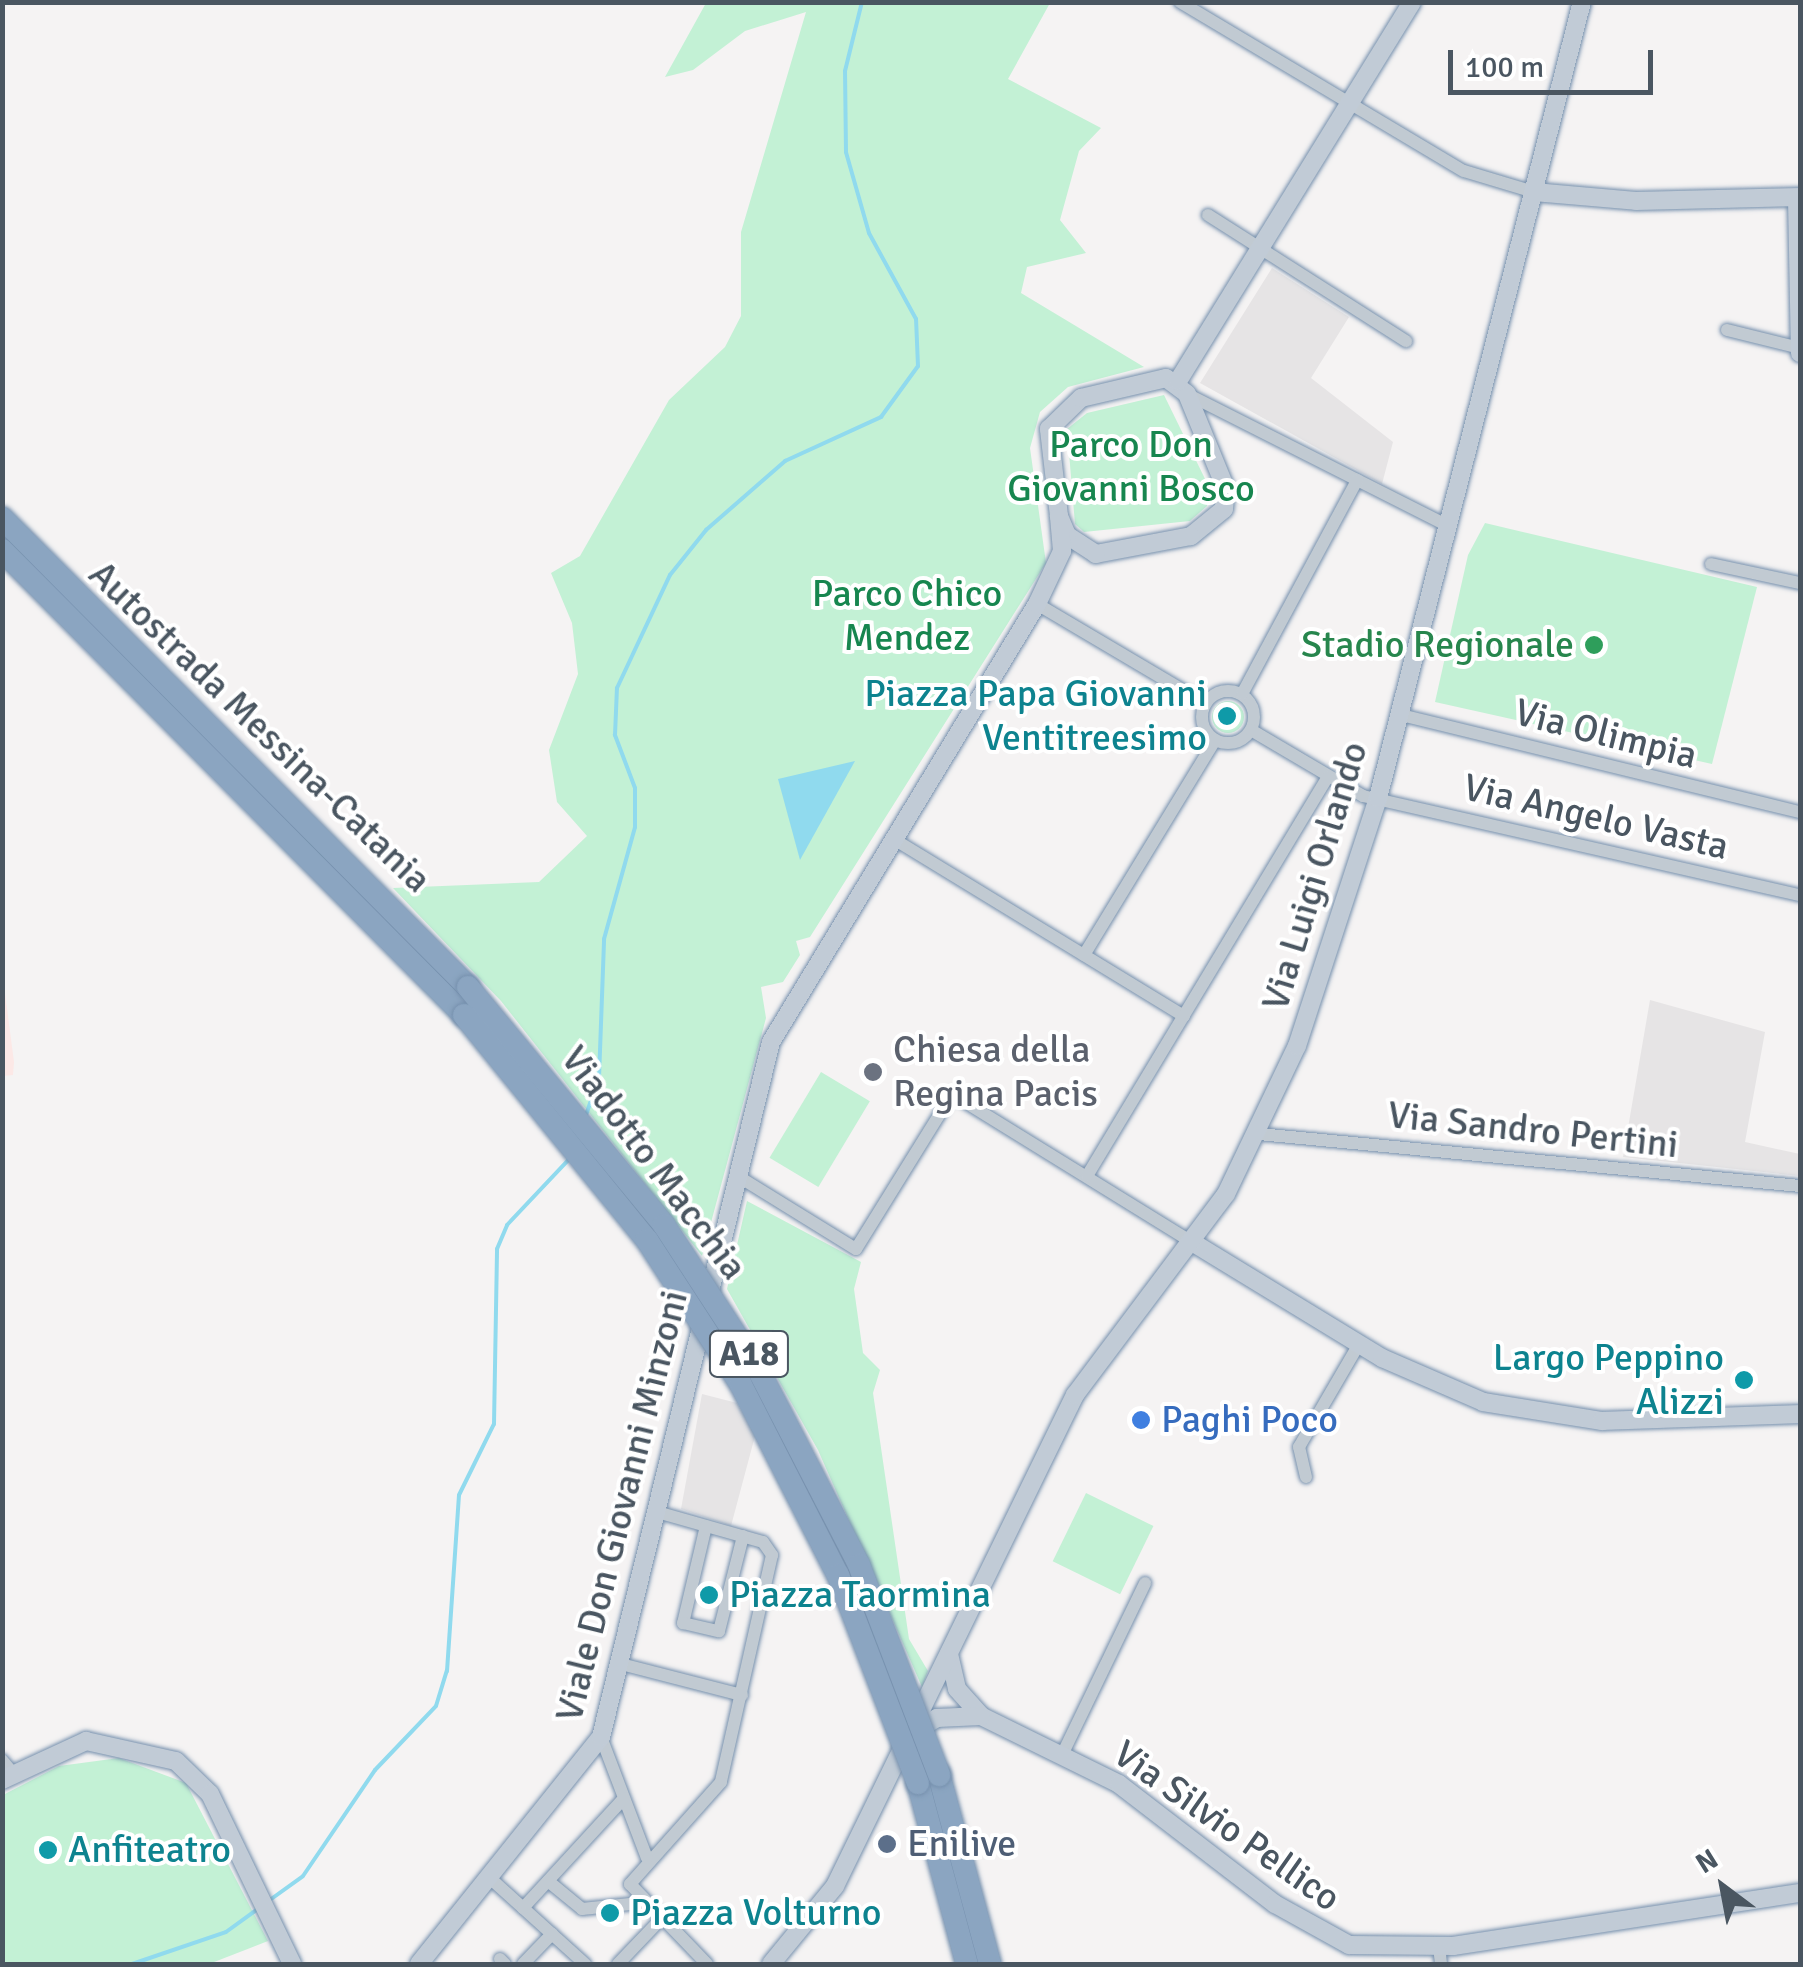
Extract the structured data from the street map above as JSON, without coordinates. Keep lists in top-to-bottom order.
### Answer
{
  "streets": {
    "highway": ["Autostrada Messina-Catania", "Viadotto Macchia", "A18"],
    "street": [
      "Via Olimpia",
      "Via Angelo Vasta",
      "Via Luigi Orlando",
      "Via Sandro Pertini",
      "Viale Don Giovanni Minzoni",
      "Via Silvio Pellico"
    ]
  },
  "crossings": [
    ["Autostrada Messina-Catania", "Viadotto Macchia"],
    ["Via Olimpia", "Via Luigi Orlando"],
    ["Via Angelo Vasta", "Via Luigi Orlando"],
    ["Via Luigi Orlando", "Via Sandro Pertini"],
    ["Via Luigi Orlando", "Via Silvio Pellico"],
    ["Viadotto Macchia", "A18"]
  ],
  "parks": ["Parco Don Giovanni Bosco", "Parco Chico Mendez"],
  "places": [
    "Stadio Regionale",
    "Piazza Papa Giovanni Ventitreesimo",
    "Chiesa della Regina Pacis",
    "Largo Peppino Alizzi",
    "Paghi Poco",
    "Piazza Taormina",
    "Enilive",
    "Anfiteatro",
    "Piazza Volturno"
  ],
  "scale_bar": "100 m",
  "north": "top left"
}
